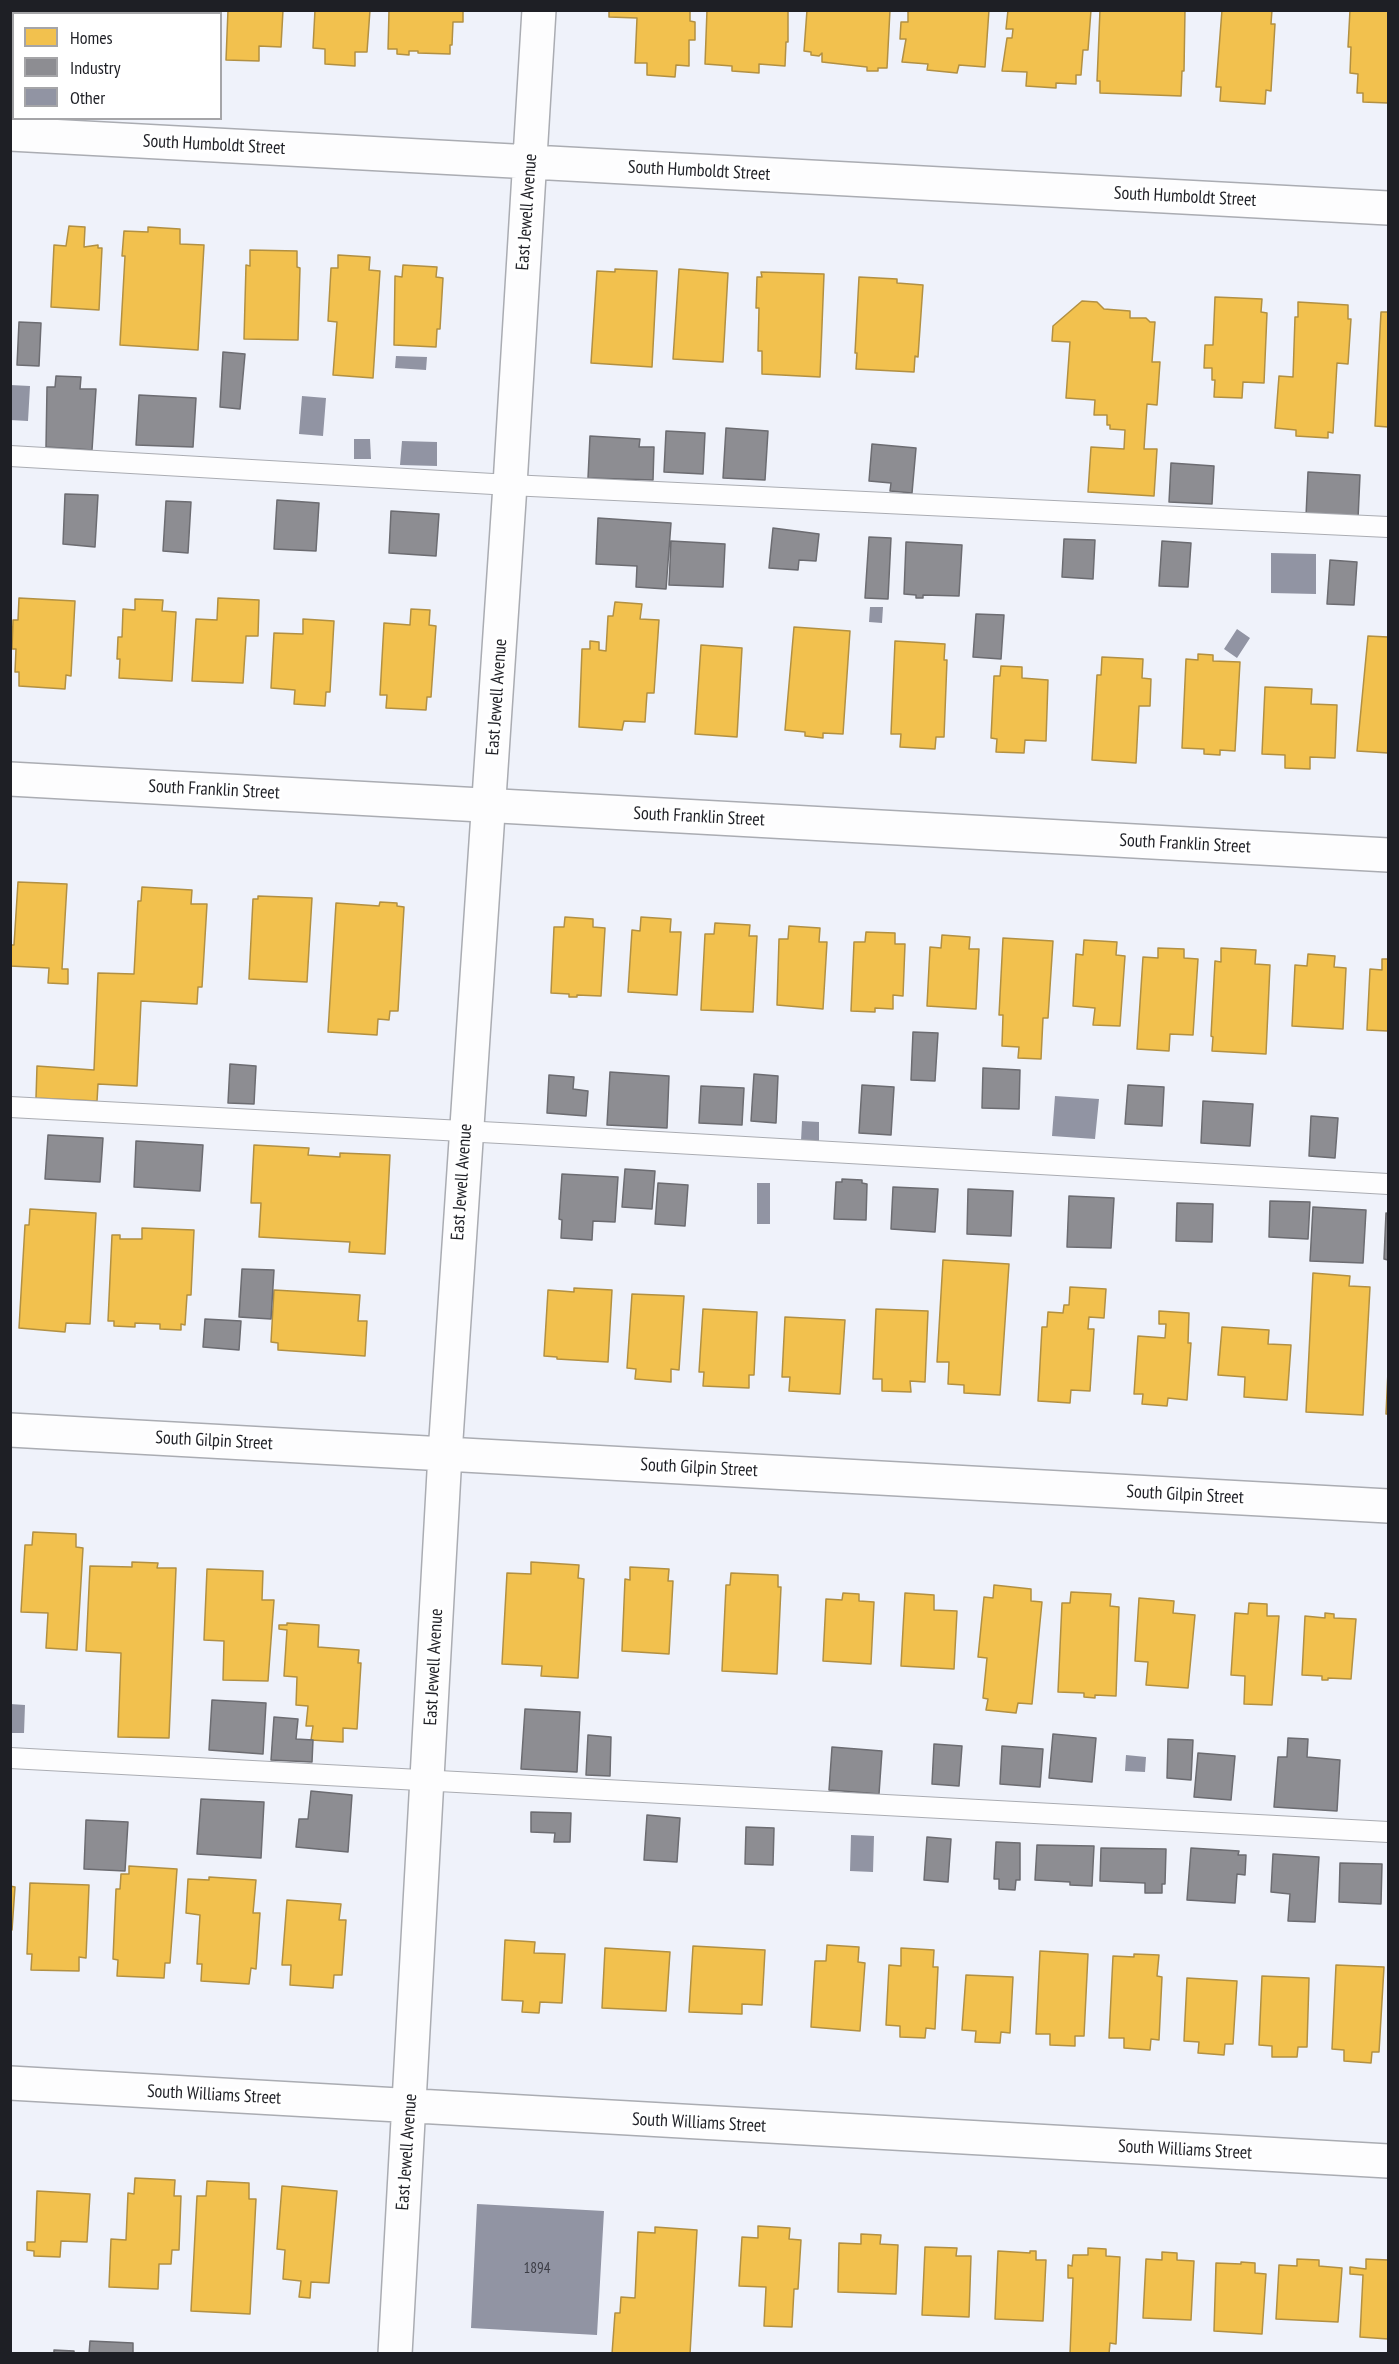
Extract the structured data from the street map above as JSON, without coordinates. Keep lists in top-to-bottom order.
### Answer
{
  "streets": {
    "street": [
      "South Humboldt Street",
      "East Jewell Avenue",
      "South Franklin Street",
      "South Gilpin Street",
      "South Williams Street"
    ]
  },
  "crossings": [
    ["South Humboldt Street", "East Jewell Avenue"],
    ["East Jewell Avenue", "South Franklin Street"],
    ["East Jewell Avenue", "South Gilpin Street"],
    ["East Jewell Avenue", "South Williams Street"]
  ],
  "house_numbers": ["1894"],
  "legend": ["Homes", "Industry", "Other"]
}
